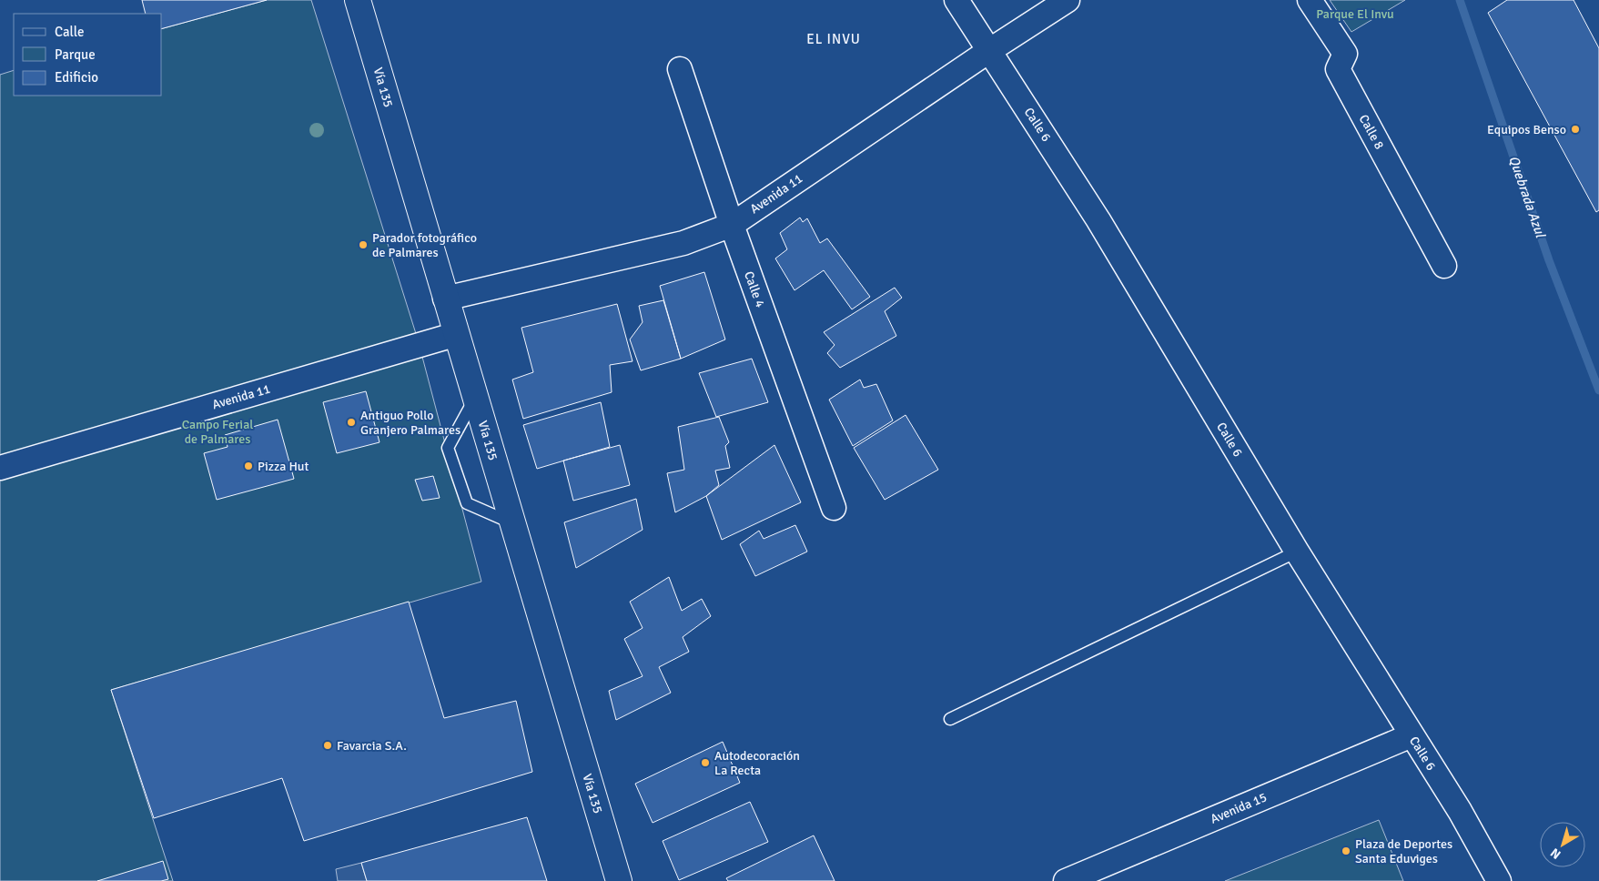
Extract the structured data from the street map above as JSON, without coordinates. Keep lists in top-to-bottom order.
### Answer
{
  "streets": {
    "main road": ["Vía 135"],
    "street": [
      "Calle 6",
      "Calle 8",
      "Avenida 11",
      "Calle 4",
      "Avenida 15"
    ]
  },
  "crossings": [
    ["Vía 135", "Avenida 11"],
    ["Calle 6", "Avenida 11"],
    ["Calle 6", "Avenida 15"],
    ["Avenida 11", "Calle 4"]
  ],
  "districts": ["EL INVU"],
  "water": ["Quebrada Azul"],
  "parks": ["Parque El Invu", "Campo Ferial de Palmares"],
  "places": [
    "Equipos Benso",
    "Parador fotográfico de Palmares",
    "Antiguo Pollo Granjero Palmares",
    "Pizza Hut",
    "Favarcia S.A.",
    "Autodecoración La Recta",
    "Plaza de Deportes Santa Eduviges"
  ],
  "legend": ["Calle", "Parque", "Edificio"],
  "north": "bottom left"
}
